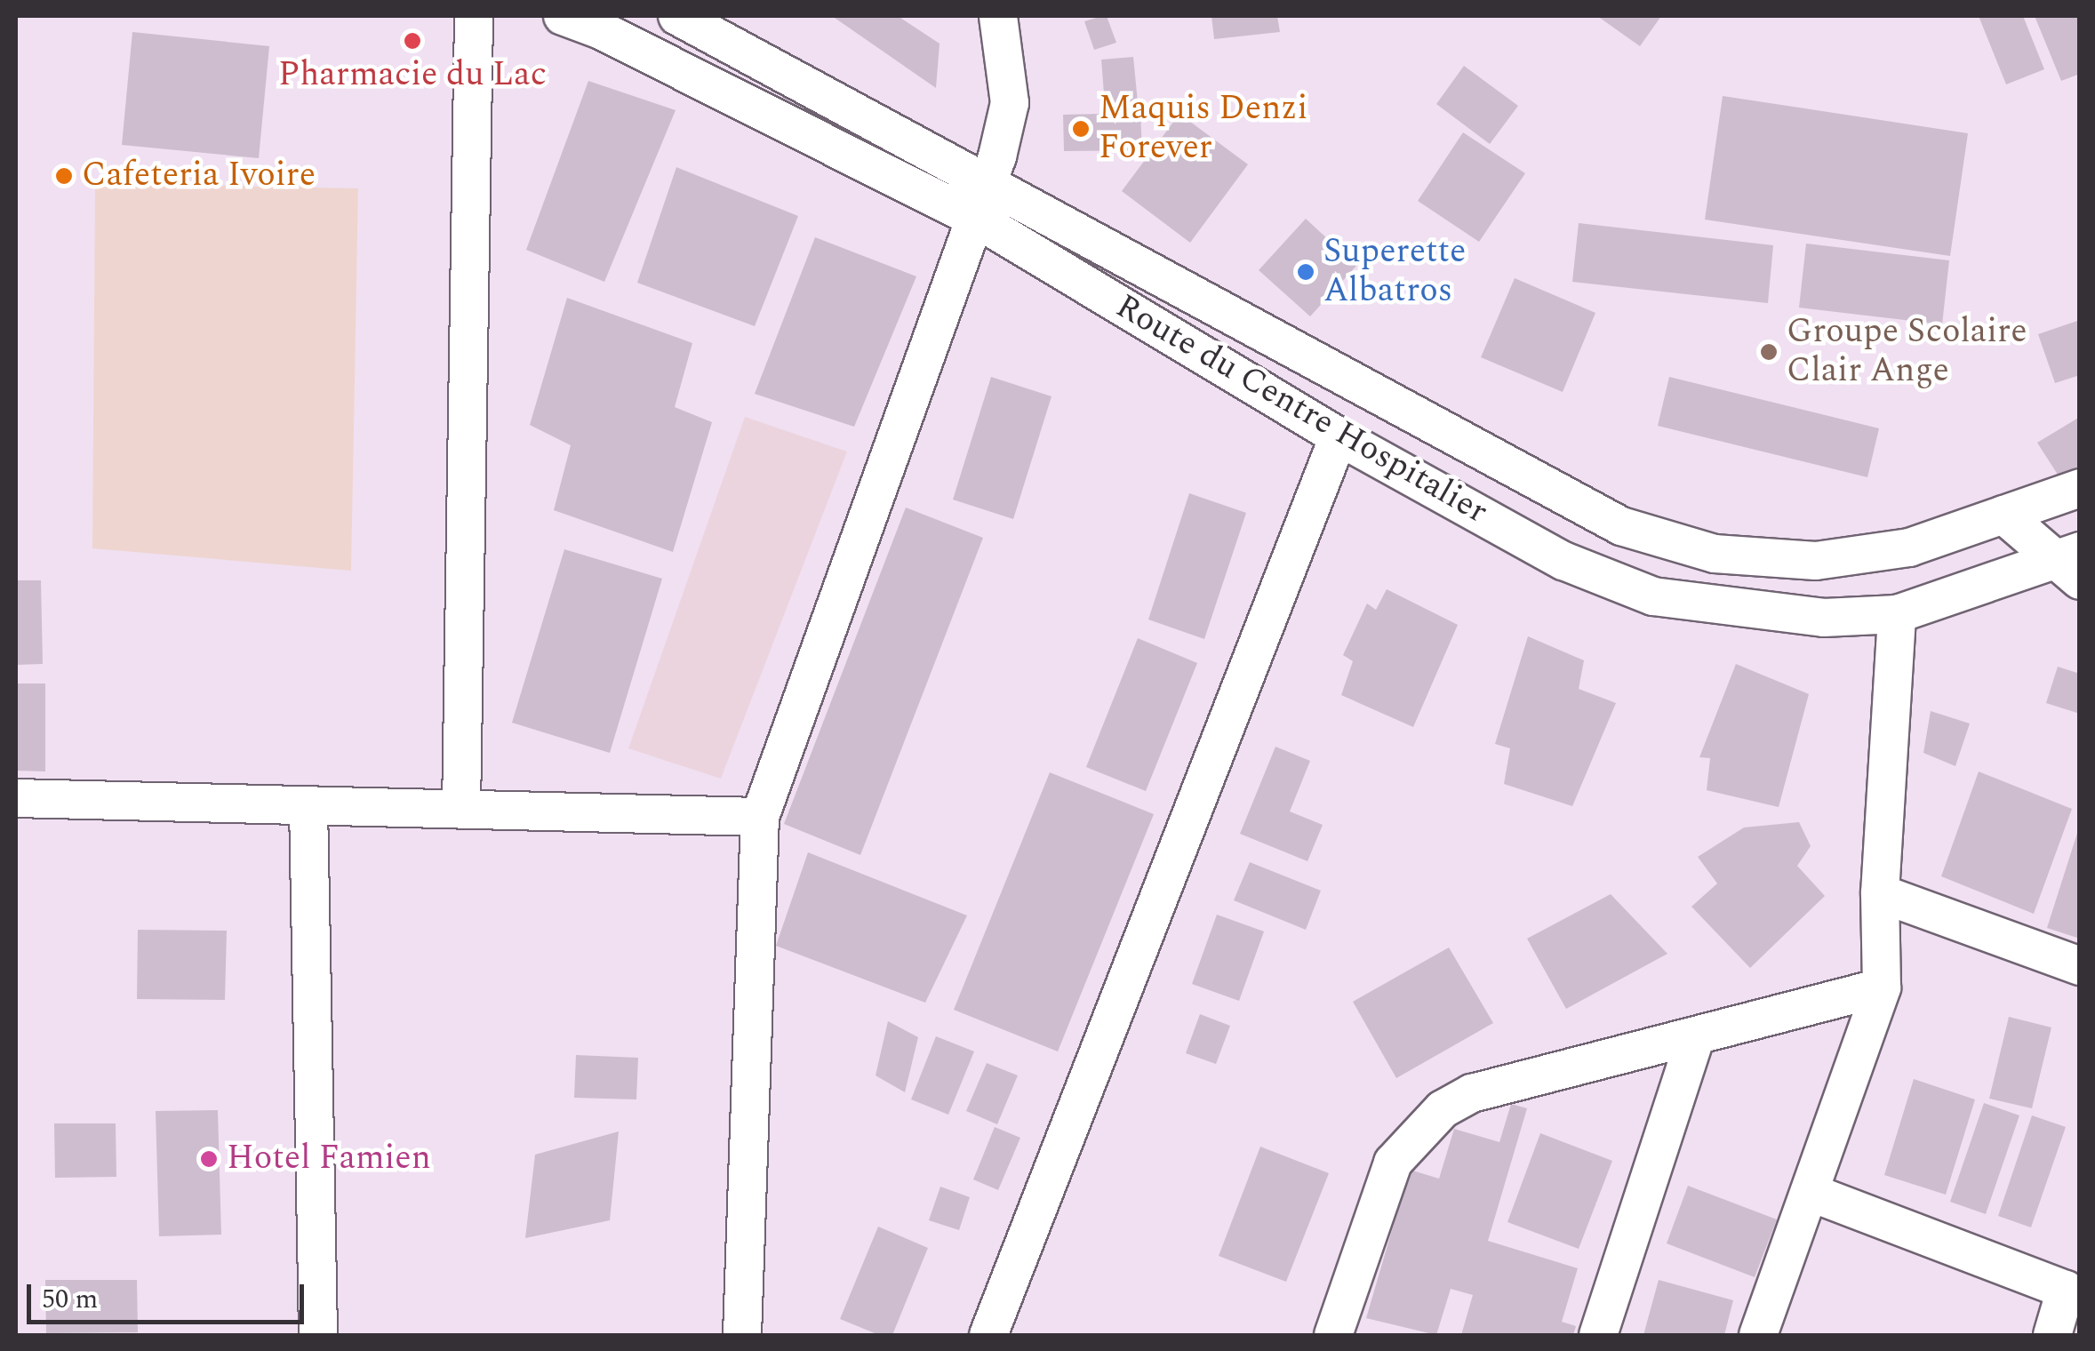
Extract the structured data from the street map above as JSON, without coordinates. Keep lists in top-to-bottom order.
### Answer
{
  "streets": {
    "street": ["Route du Centre Hospitalier"]
  },
  "places": [
    "Pharmacie du Lac",
    "Maquis Denzi Forever",
    "Cafeteria Ivoire",
    "Superette Albatros",
    "Groupe Scolaire Clair Ange",
    "Hotel Famien"
  ],
  "scale_bar": "50 m"
}
